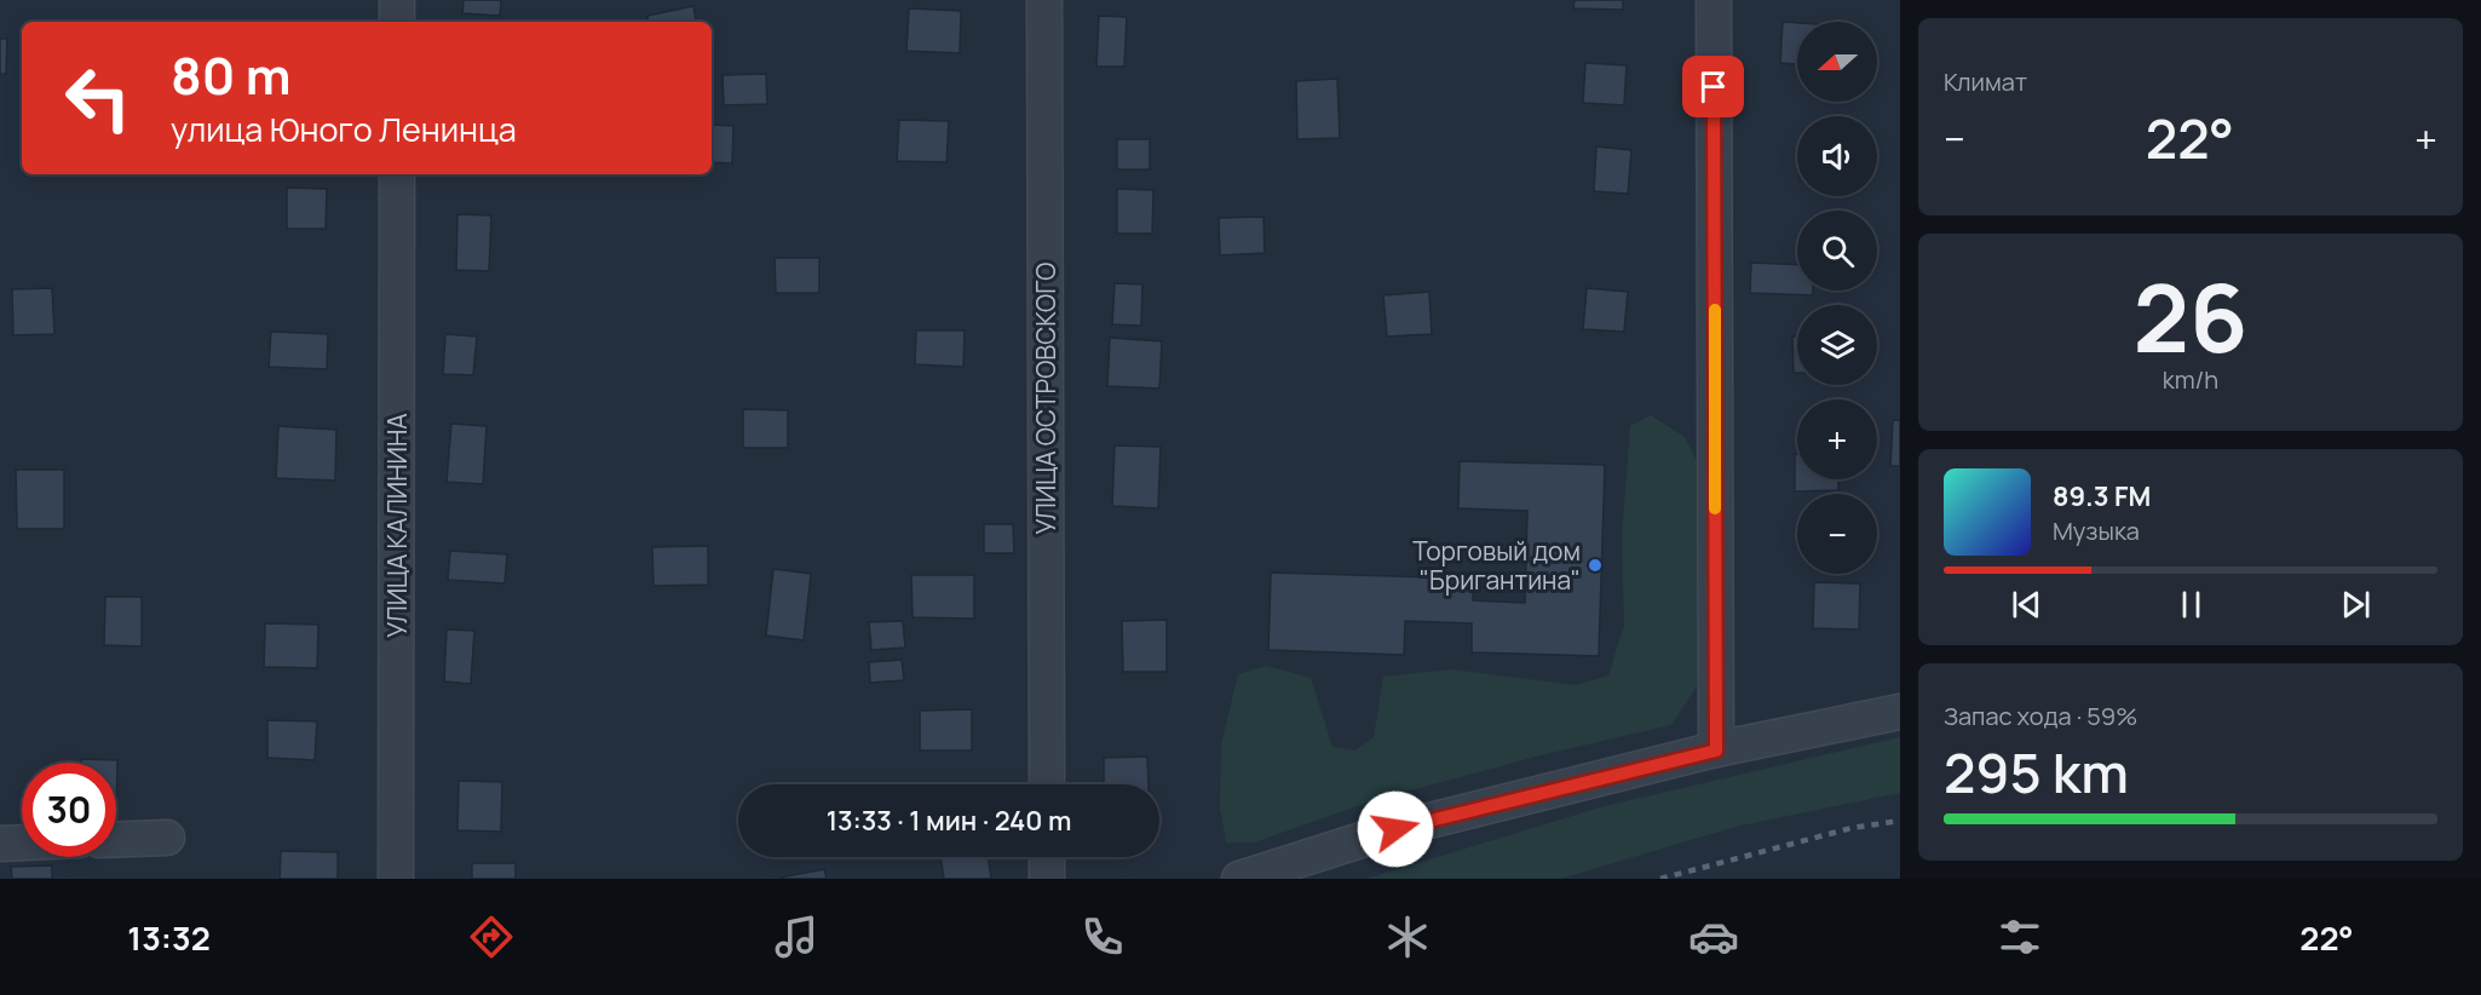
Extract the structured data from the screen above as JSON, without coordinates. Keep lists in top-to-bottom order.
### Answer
{
  "streets": {
    "street": ["УЛИЦА ОСТРОВСКОГО", "УЛИЦА КАЛИНИНА"]
  },
  "places": ["Торговый дом \"Бригантина\""],
  "north": "left",
  "page": {
    "tile": [
      "Климат",
      ["26", "km/h"],
      ["Запас хода · 59%", "295 km"]
    ],
    "map_buttons": ["+", "−"],
    "turn": ["80 m", "улица Юного Ленинца"],
    "heat": ["−", "22°", "+"],
    "song": ["89.3 FM", "Музыка"],
    "limit": "30",
    "trip": "13:33 · 1 мин · 240 m",
    "tabs": ["13:32", "22°"]
  }
}
